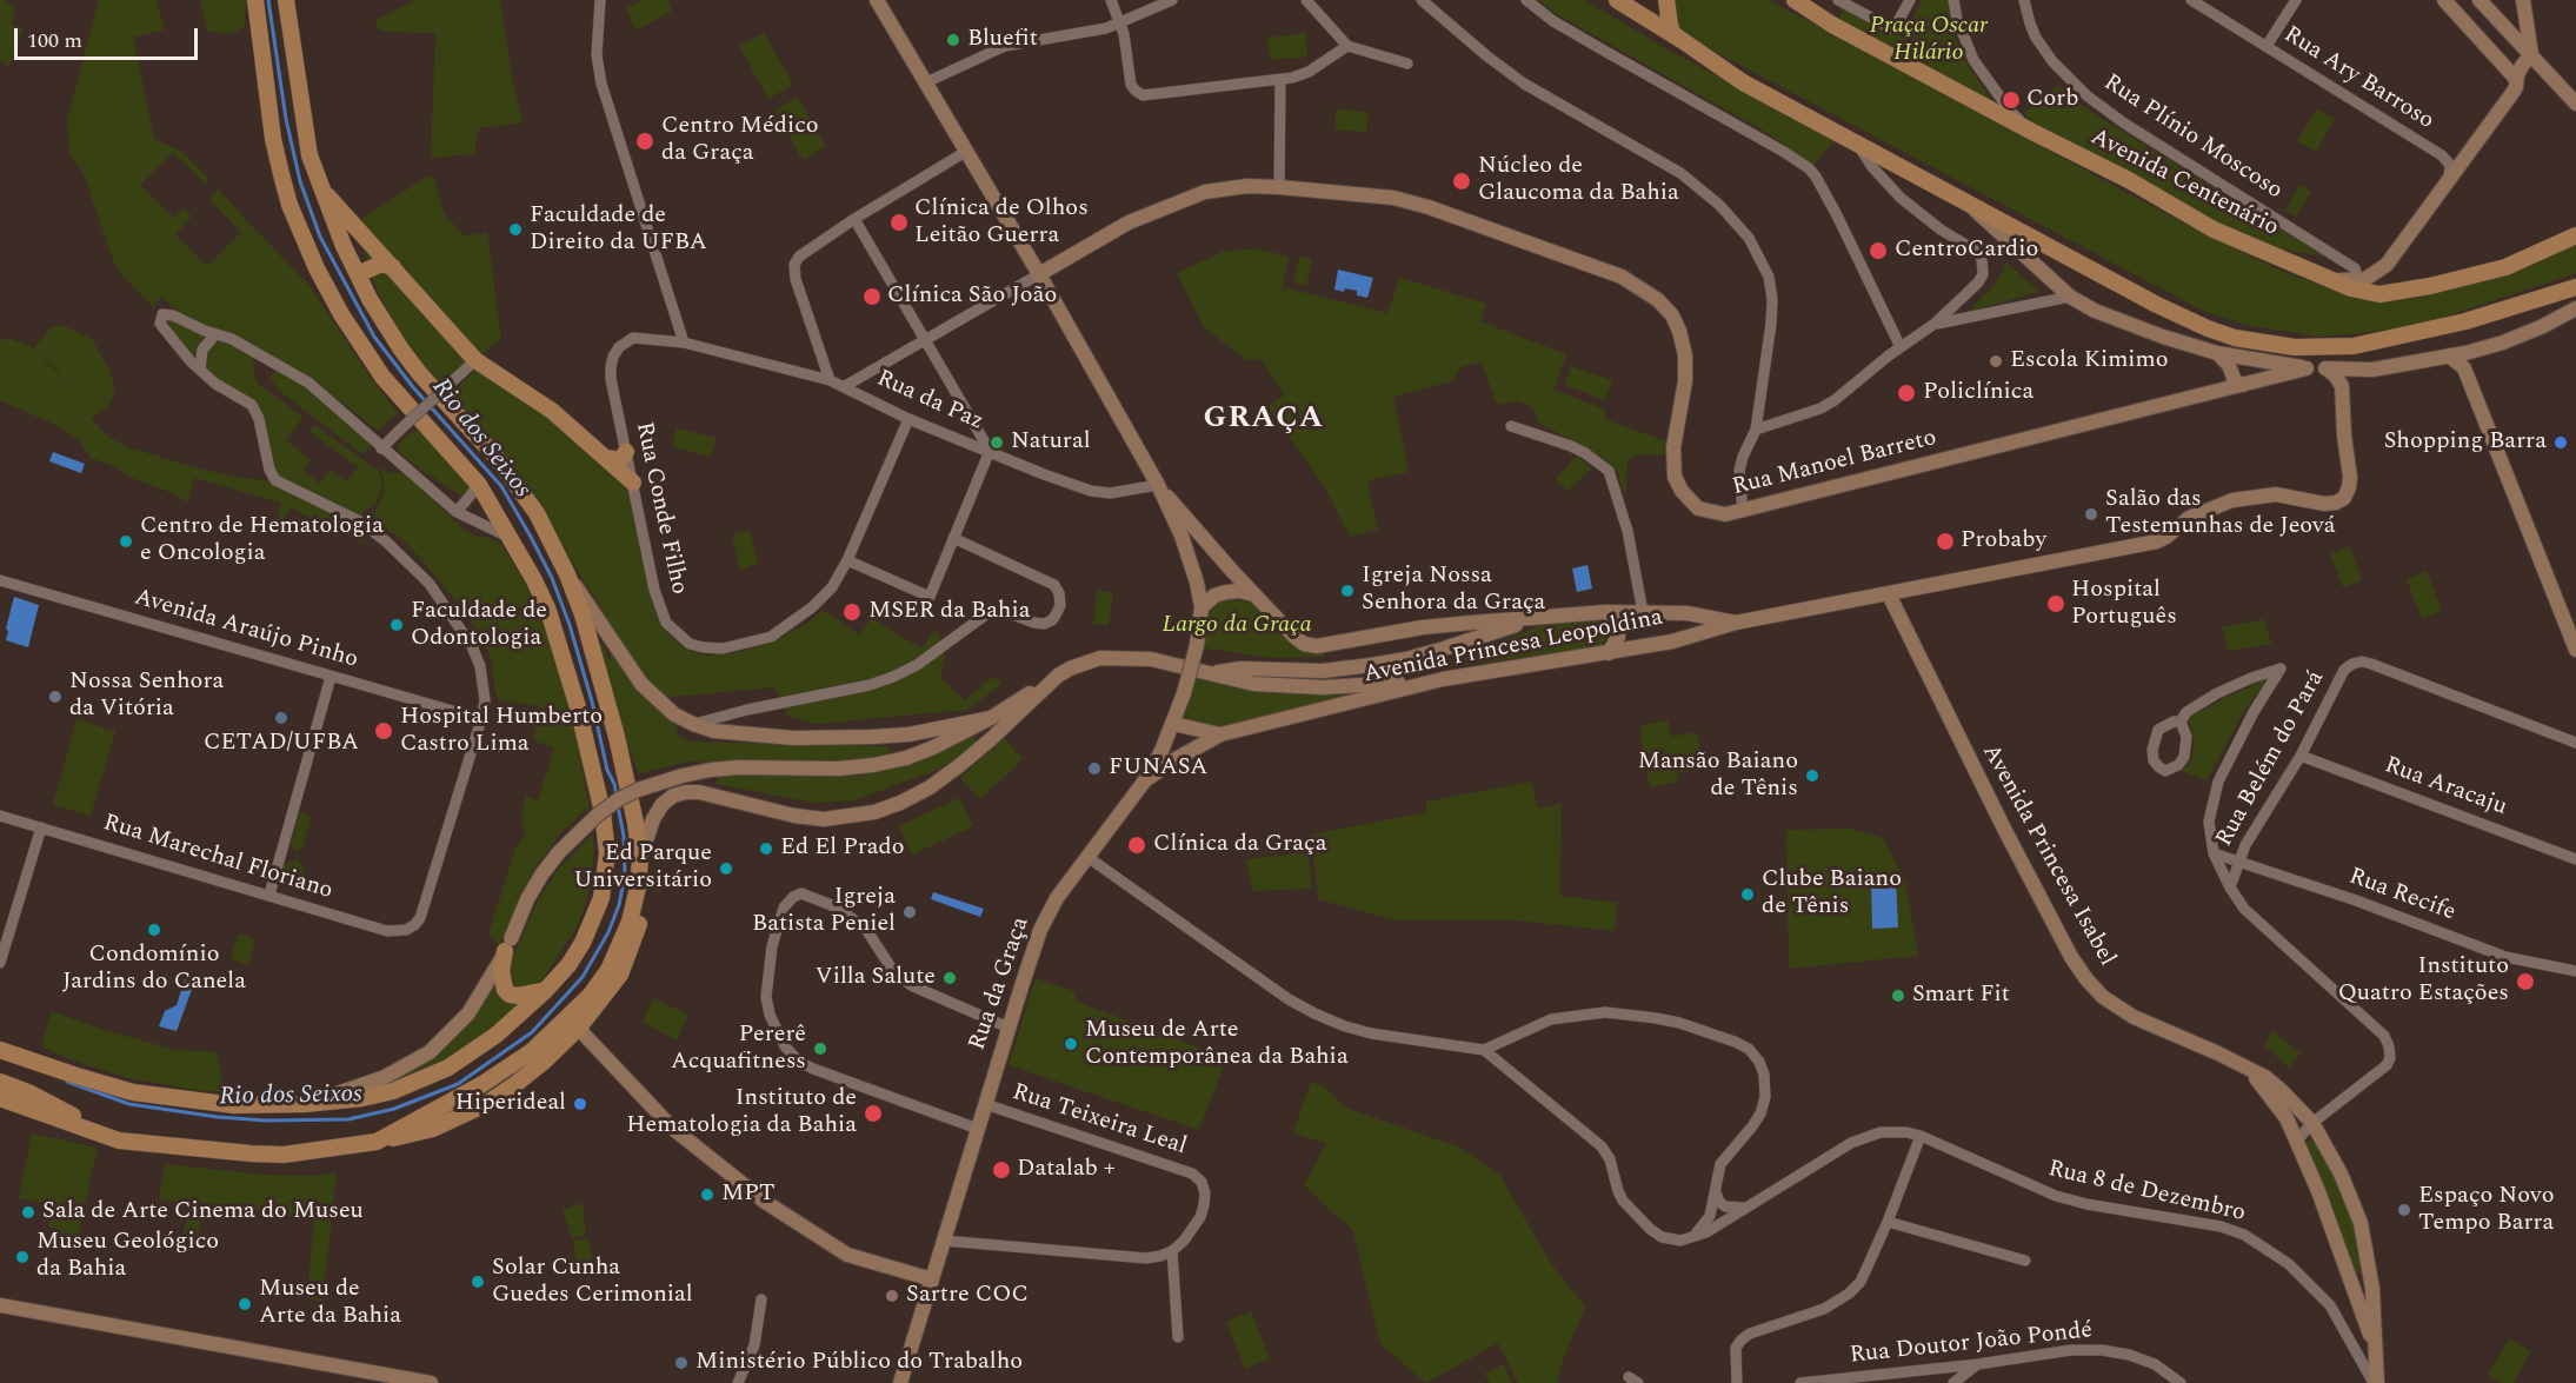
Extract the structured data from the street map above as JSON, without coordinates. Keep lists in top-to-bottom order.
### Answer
{
  "streets": {
    "main road": [
      "Avenida Centenário",
      "Rua Manoel Barreto",
      "Avenida Princesa Leopoldina",
      "Avenida Princesa Isabel",
      "Rua da Graça"
    ],
    "street": [
      "Rua Ary Barroso",
      "Rua Plínio Moscoso",
      "Rua da Paz",
      "Rua Conde Filho",
      "Avenida Araújo Pinho",
      "Rua Belém do Pará",
      "Rua Aracaju",
      "Rua Marechal Floriano",
      "Rua Recife",
      "Rua Teixeira Leal",
      "Rua 8 de Dezembro",
      "Rua Doutor João Pondé"
    ]
  },
  "crossings": [
    ["Rua da Paz", "Rua Conde Filho"],
    ["Avenida Araújo Pinho", "Rua Marechal Floriano"],
    ["Avenida Princesa Leopoldina", "Avenida Princesa Isabel"],
    ["Avenida Princesa Leopoldina", "Rua da Graça"],
    ["Rua Belém do Pará", "Rua Aracaju"],
    ["Rua Belém do Pará", "Rua Recife"],
    ["Avenida Princesa Isabel", "Rua 8 de Dezembro"],
    ["Rua da Graça", "Rua Teixeira Leal"]
  ],
  "districts": ["GRAÇA"],
  "water": ["Rio dos Seixos"],
  "parks": ["Praça Oscar Hilário", "Largo da Graça"],
  "places": [
    "Bluefit",
    "Corb",
    "Centro Médico da Graça",
    "Núcleo de Glaucoma da Bahia",
    "Clínica de Olhos Leitão Guerra",
    "Faculdade de Direito da UFBA",
    "CentroCardio",
    "Clínica São João",
    "Escola Kimimo",
    "Policlínica",
    "Natural",
    "Shopping Barra",
    "Salão das Testemunhas de Jeová",
    "Centro de Hematologia e Oncologia",
    "Probaby",
    "Igreja Nossa Senhora da Graça",
    "Hospital Português",
    "MSER da Bahia",
    "Faculdade de Odontologia",
    "Nossa Senhora da Vitória",
    "CETAD/UFBA",
    "Hospital Humberto Castro Lima",
    "FUNASA",
    "Mansão Baiano de Tênis",
    "Clínica da Graça",
    "Ed El Prado",
    "Ed Parque Universitário",
    "Clube Baiano de Tênis",
    "Igreja Batista Peniel",
    "Condomínio Jardins do Canela",
    "Villa Salute",
    "Instituto Quatro Estações",
    "Smart Fit",
    "Museu de Arte Contemporânea da Bahia",
    "Pererê Acquafitness",
    "Hiperideal",
    "Instituto de Hematologia da Bahia",
    "Datalab +",
    "MPT",
    "Espaço Novo Tempo Barra",
    "Sala de Arte Cinema do Museu",
    "Museu Geológico da Bahia",
    "Solar Cunha Guedes Cerimonial",
    "Sartre COC",
    "Museu de Arte da Bahia",
    "Ministério Público do Trabalho"
  ],
  "scale_bar": "100 m"
}
